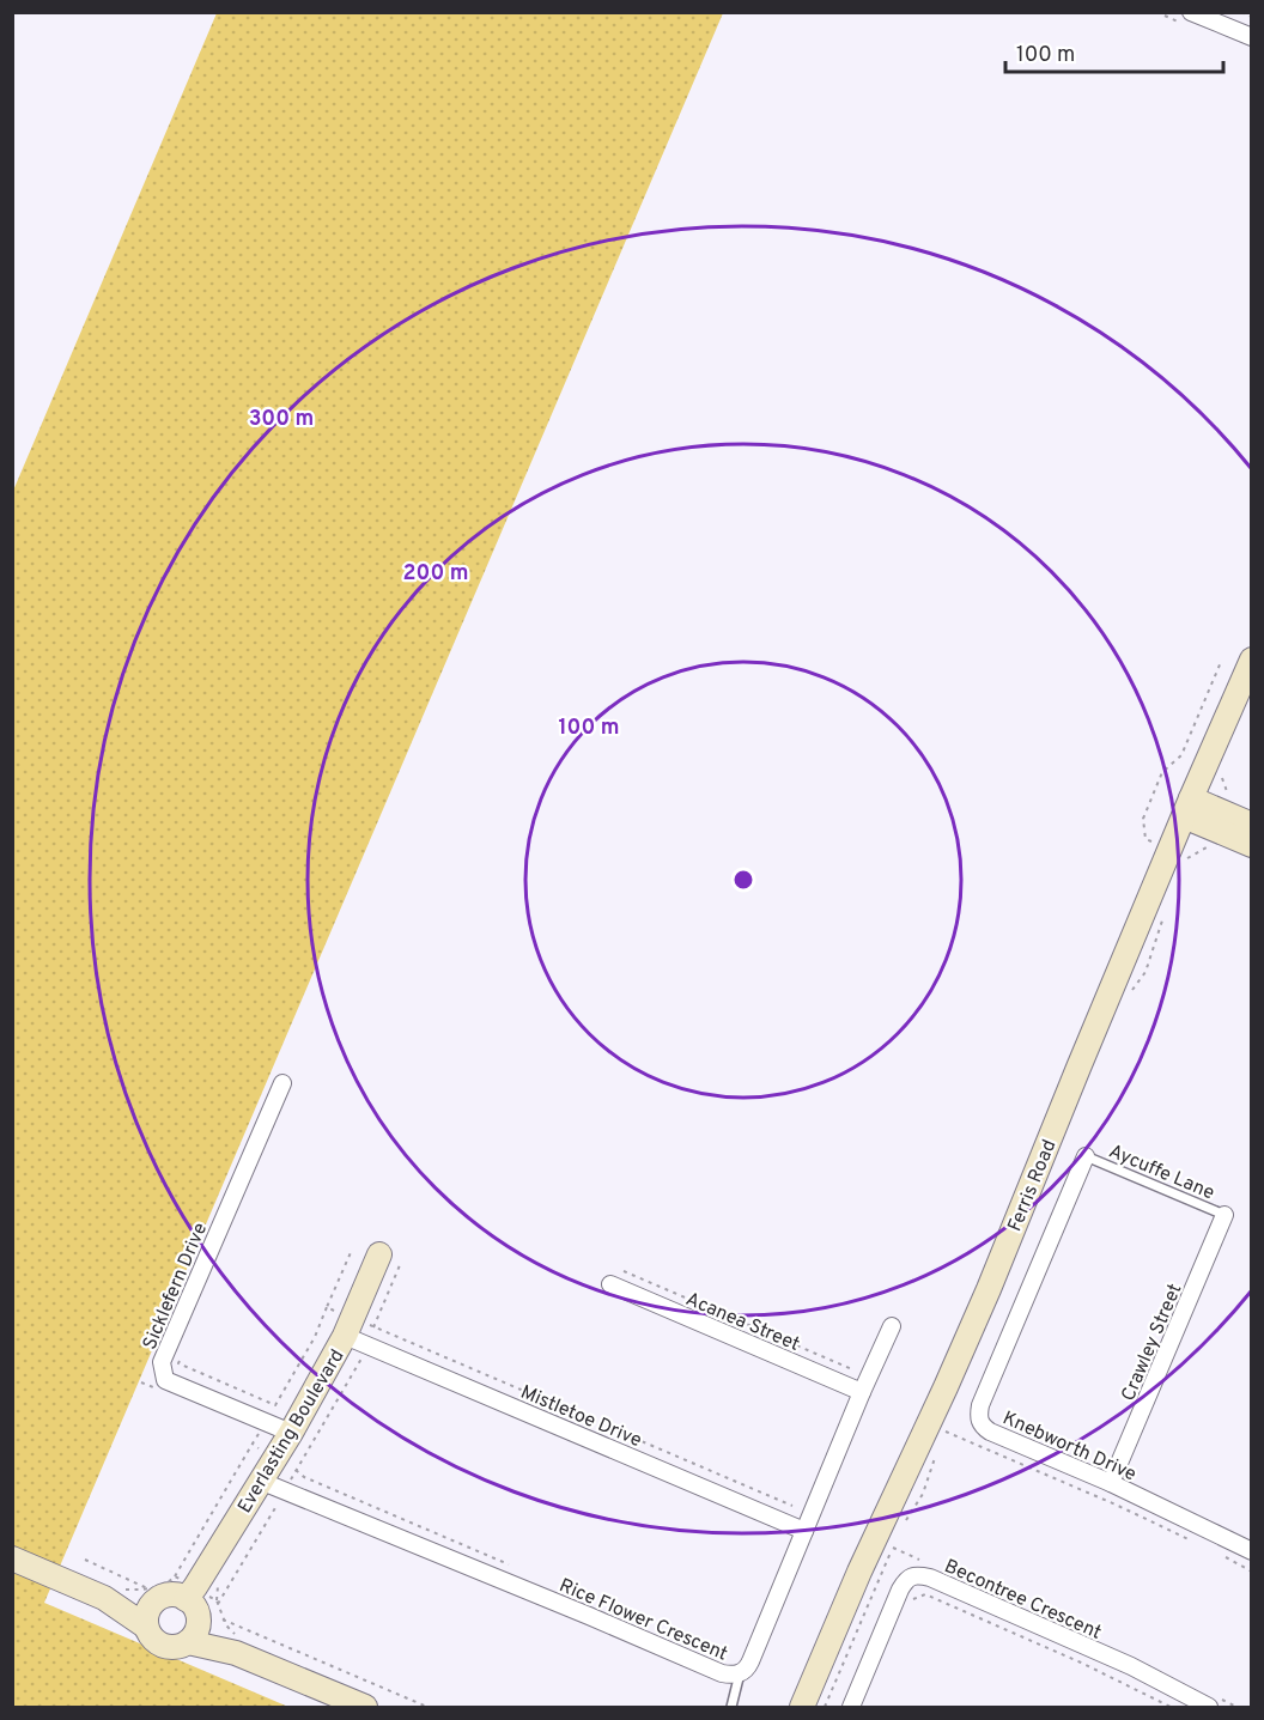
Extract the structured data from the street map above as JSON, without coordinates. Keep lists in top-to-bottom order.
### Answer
{
  "streets": {
    "street": [
      "Ferris Road",
      "Sicklefern Drive",
      "Acanea Street",
      "Crawley Street",
      "Mistletoe Drive",
      "Everlasting Boulevard",
      "Knebworth Drive",
      "Becontree Crescent",
      "Rice Flower Crescent"
    ],
    "lane": ["Aycuffe Lane"]
  },
  "crossings": [
    ["Aycuffe Lane", "Crawley Street"],
    ["Aycuffe Lane", "Knebworth Drive"],
    ["Sicklefern Drive", "Everlasting Boulevard"],
    ["Acanea Street", "Rice Flower Crescent"],
    ["Crawley Street", "Knebworth Drive"],
    ["Mistletoe Drive", "Everlasting Boulevard"],
    ["Mistletoe Drive", "Rice Flower Crescent"],
    ["Everlasting Boulevard", "Rice Flower Crescent"]
  ],
  "scale_bar": "100 m",
  "rings": ["300 m", "200 m", "100 m"]
}
